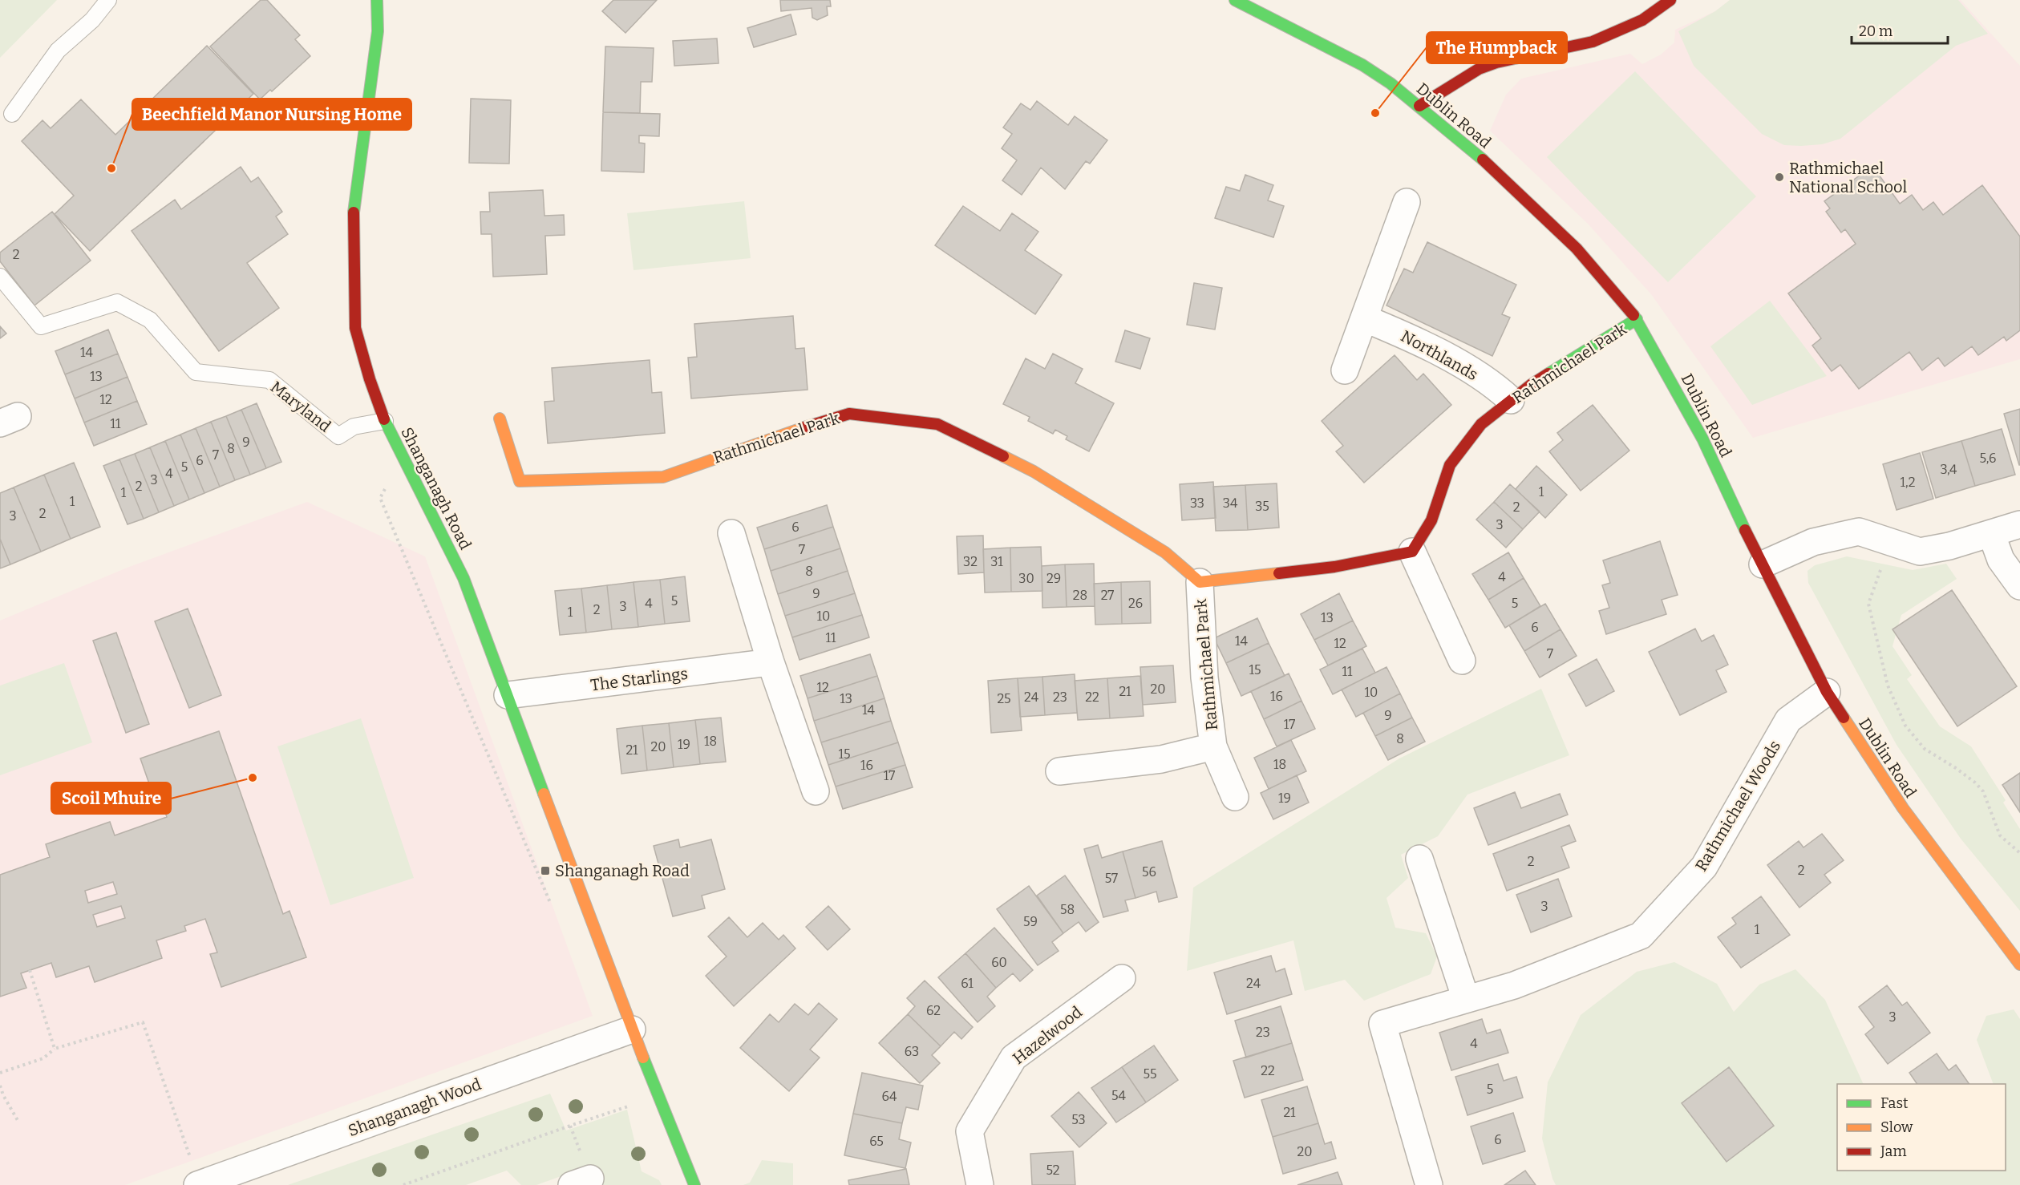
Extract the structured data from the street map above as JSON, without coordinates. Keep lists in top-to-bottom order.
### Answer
{
  "streets": {
    "main road": ["Dublin Road", "Rathmichael Park", "Shanganagh Road"],
    "street": [
      "Northlands",
      "The Starlings",
      "Rathmichael Woods",
      "Hazelwood",
      "Shanganagh Wood"
    ],
    "lane": ["Maryland"]
  },
  "crossings": [
    ["Dublin Road", "Rathmichael Park"],
    ["Dublin Road", "Rathmichael Woods"],
    ["Northlands", "Rathmichael Park"],
    ["Maryland", "Shanganagh Road"],
    ["Shanganagh Road", "The Starlings"],
    ["Shanganagh Road", "Shanganagh Wood"]
  ],
  "places": {
    "other": [
      "The Humpback",
      "Beechfield Manor Nursing Home",
      "Rathmichael National School",
      "Scoil Mhuire"
    ],
    "transit": ["Shanganagh Road"]
  },
  "house_numbers": [
    "2",
    "14",
    "13",
    "12",
    "11",
    "9",
    "8",
    "7",
    "5,6",
    "6",
    "5",
    "3,4",
    "4",
    "3",
    "1,2",
    "2",
    "1",
    "1",
    "1",
    "33",
    "34",
    "35",
    "2",
    "2",
    "3",
    "3",
    "6",
    "7",
    "32",
    "31",
    "8",
    "4",
    "30",
    "29",
    "9",
    "28",
    "27",
    "5",
    "4",
    "26",
    "5",
    "3",
    "2",
    "1",
    "10",
    "13",
    "6",
    "11",
    "14",
    "12",
    "7",
    "15",
    "11",
    "12",
    "20",
    "21",
    "10",
    "16",
    "24",
    "23",
    "22",
    "13",
    "25",
    "14",
    "9",
    "17",
    "8",
    "18",
    "19",
    "20",
    "21",
    "15",
    "18",
    "16",
    "17",
    "19",
    "2",
    "2",
    "56",
    "57",
    "3",
    "58",
    "59",
    "1",
    "60",
    "61",
    "24",
    "62",
    "3",
    "23",
    "4",
    "63",
    "22",
    "55",
    "5",
    "54",
    "64",
    "21",
    "53",
    "6",
    "65",
    "20",
    "52"
  ],
  "legend": ["Fast", "Slow", "Jam"],
  "scale_bar": "20 m"
}
